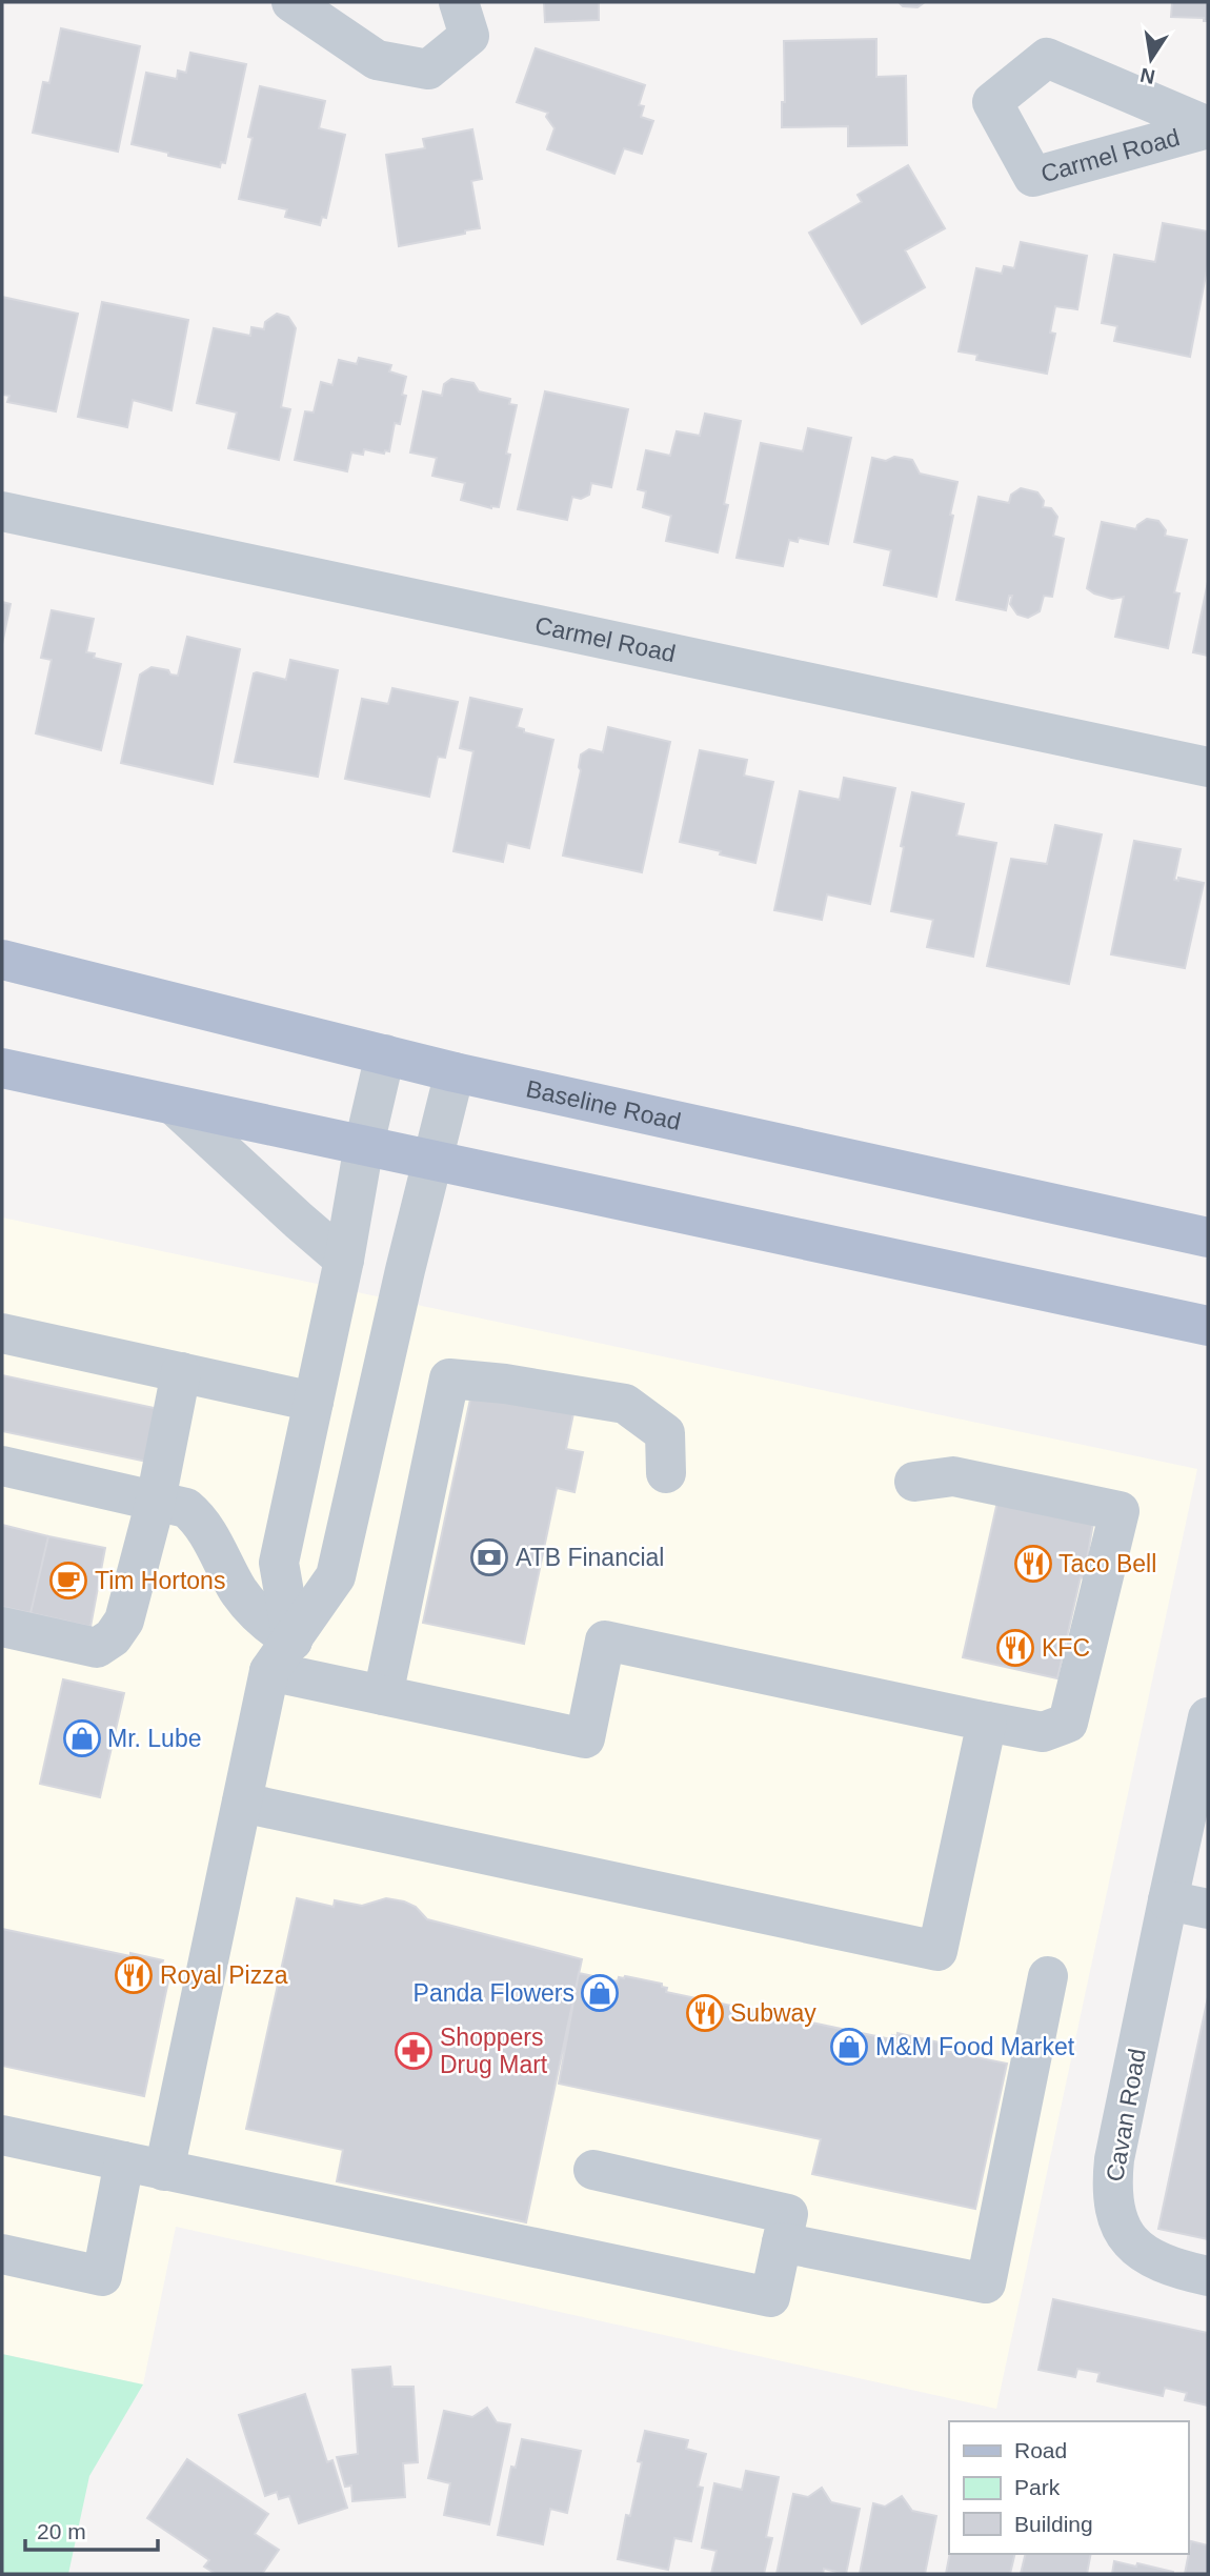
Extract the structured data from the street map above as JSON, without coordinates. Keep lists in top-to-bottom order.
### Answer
{
  "streets": {
    "main road": ["Baseline Road"],
    "street": ["Carmel Road", "Cavan Road"]
  },
  "places": {
    "bank": ["ATB Financial"],
    "restaurant": [
      "Taco Bell",
      "KFC",
      "Royal Pizza",
      "Subway"
    ],
    "cafe": ["Tim Hortons"],
    "shop": ["Mr. Lube", "Panda Flowers", "M&M Food Market"],
    "pharmacy": ["Shoppers Drug Mart"]
  },
  "legend": ["Road", "Park", "Building"],
  "scale_bar": "20 m",
  "north": "bottom"
}
